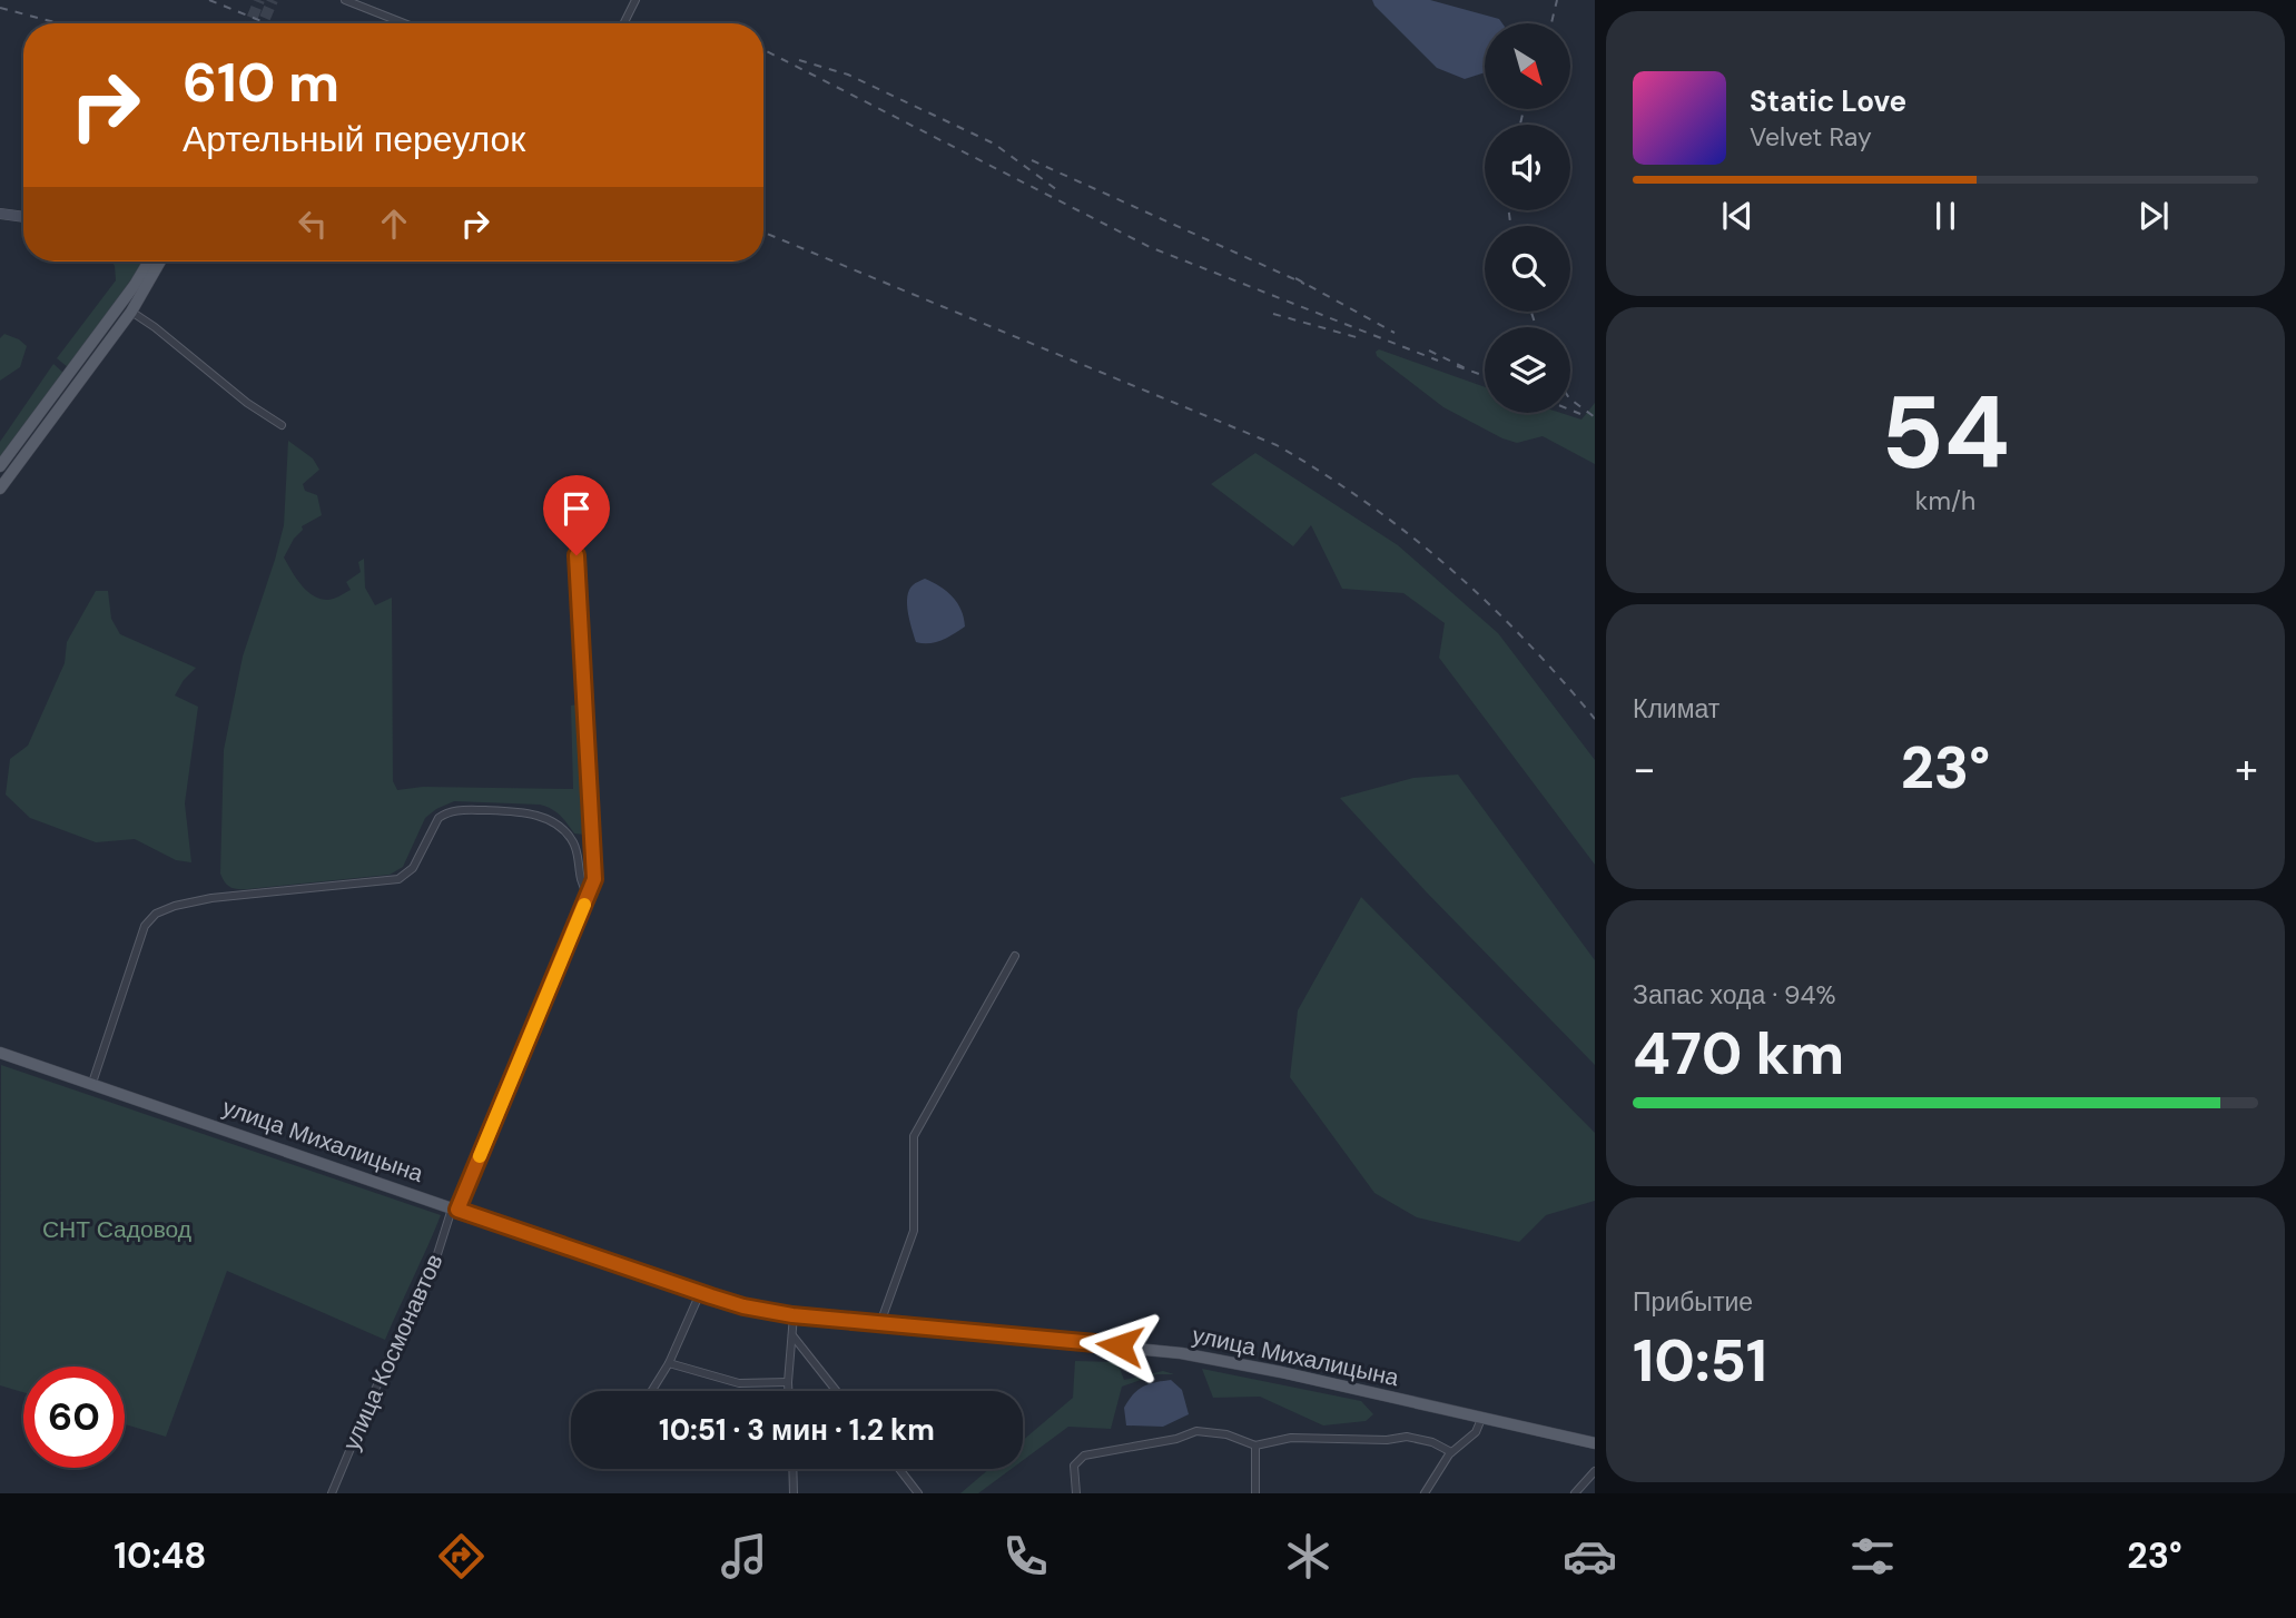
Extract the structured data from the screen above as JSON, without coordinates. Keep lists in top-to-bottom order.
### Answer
{
  "streets": {
    "main road": ["улица Михалицына"],
    "street": ["улица Космонавтов"]
  },
  "crossings": [
    ["улица Михалицына", "улица Космонавтов"]
  ],
  "parks": ["СНТ Садовод"],
  "north": "bottom right",
  "page": {
    "turn": ["610 m", "Артельный переулок"],
    "song": ["Static Love", "Velvet Ray"],
    "tile": [
      ["54", "km/h"],
      "Климат",
      ["Запас хода · 94%", "470 km"],
      ["Прибытие", "10:51"]
    ],
    "heat": ["−", "23°", "+"],
    "limit": "60",
    "trip": "10:51 · 3 мин · 1.2 km",
    "tabs": ["10:48", "23°"]
  }
}
